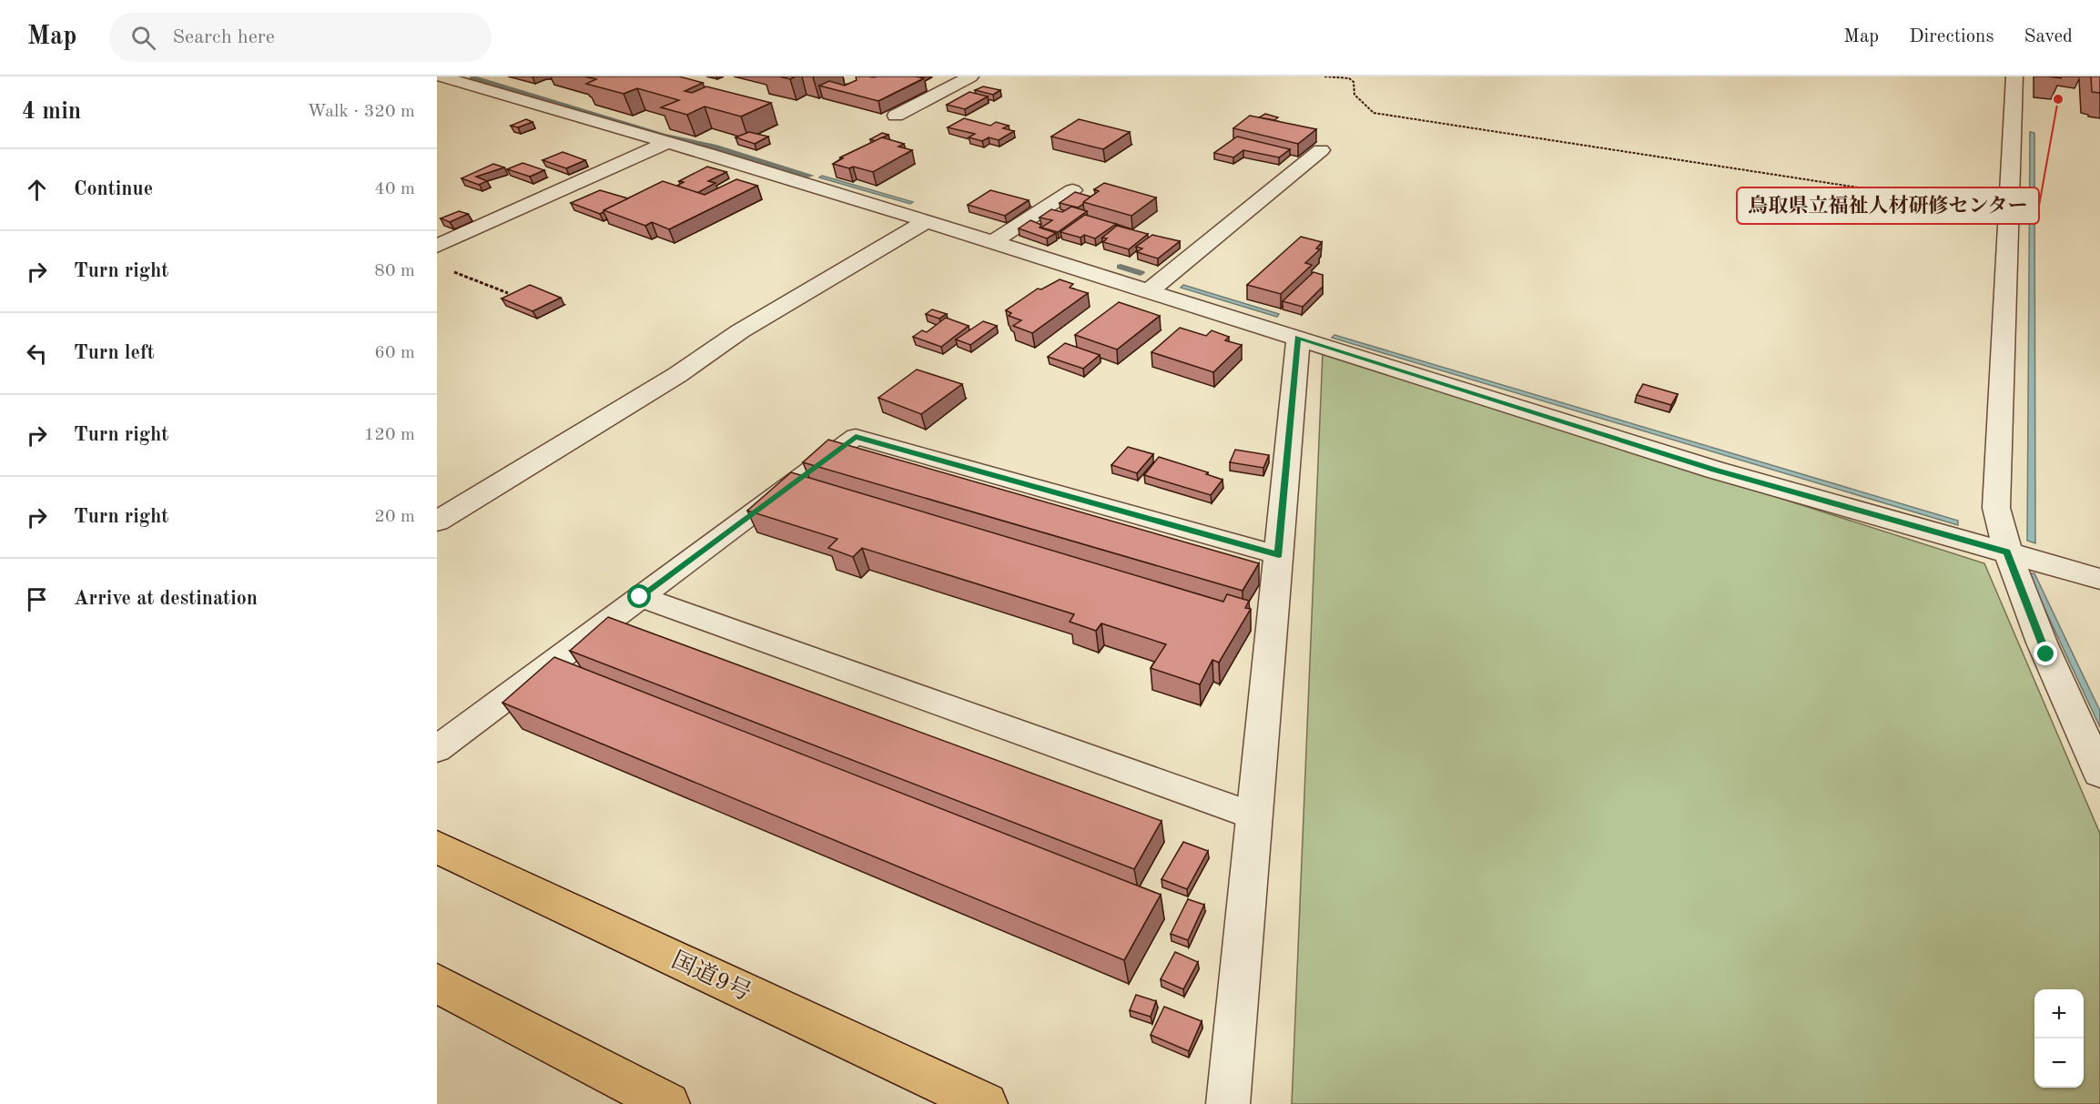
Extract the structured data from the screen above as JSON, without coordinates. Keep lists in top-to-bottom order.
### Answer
{
  "streets": {
    "highway": ["国道9号"]
  },
  "places": ["鳥取県立福祉人材研修センター"],
  "page": {
    "header": "Map",
    "search": "Search here",
    "nav": ["Map", "Directions", "Saved"],
    "heading": ["4 min", "Walk · 320 m"],
    "list": [
      ["Continue", "40 m"],
      ["Turn right", "80 m"],
      ["Turn left", "60 m"],
      ["Turn right", "120 m"],
      ["Turn right", "20 m"],
      "Arrive at destination"
    ],
    "map_buttons": ["+", "−"]
  }
}
